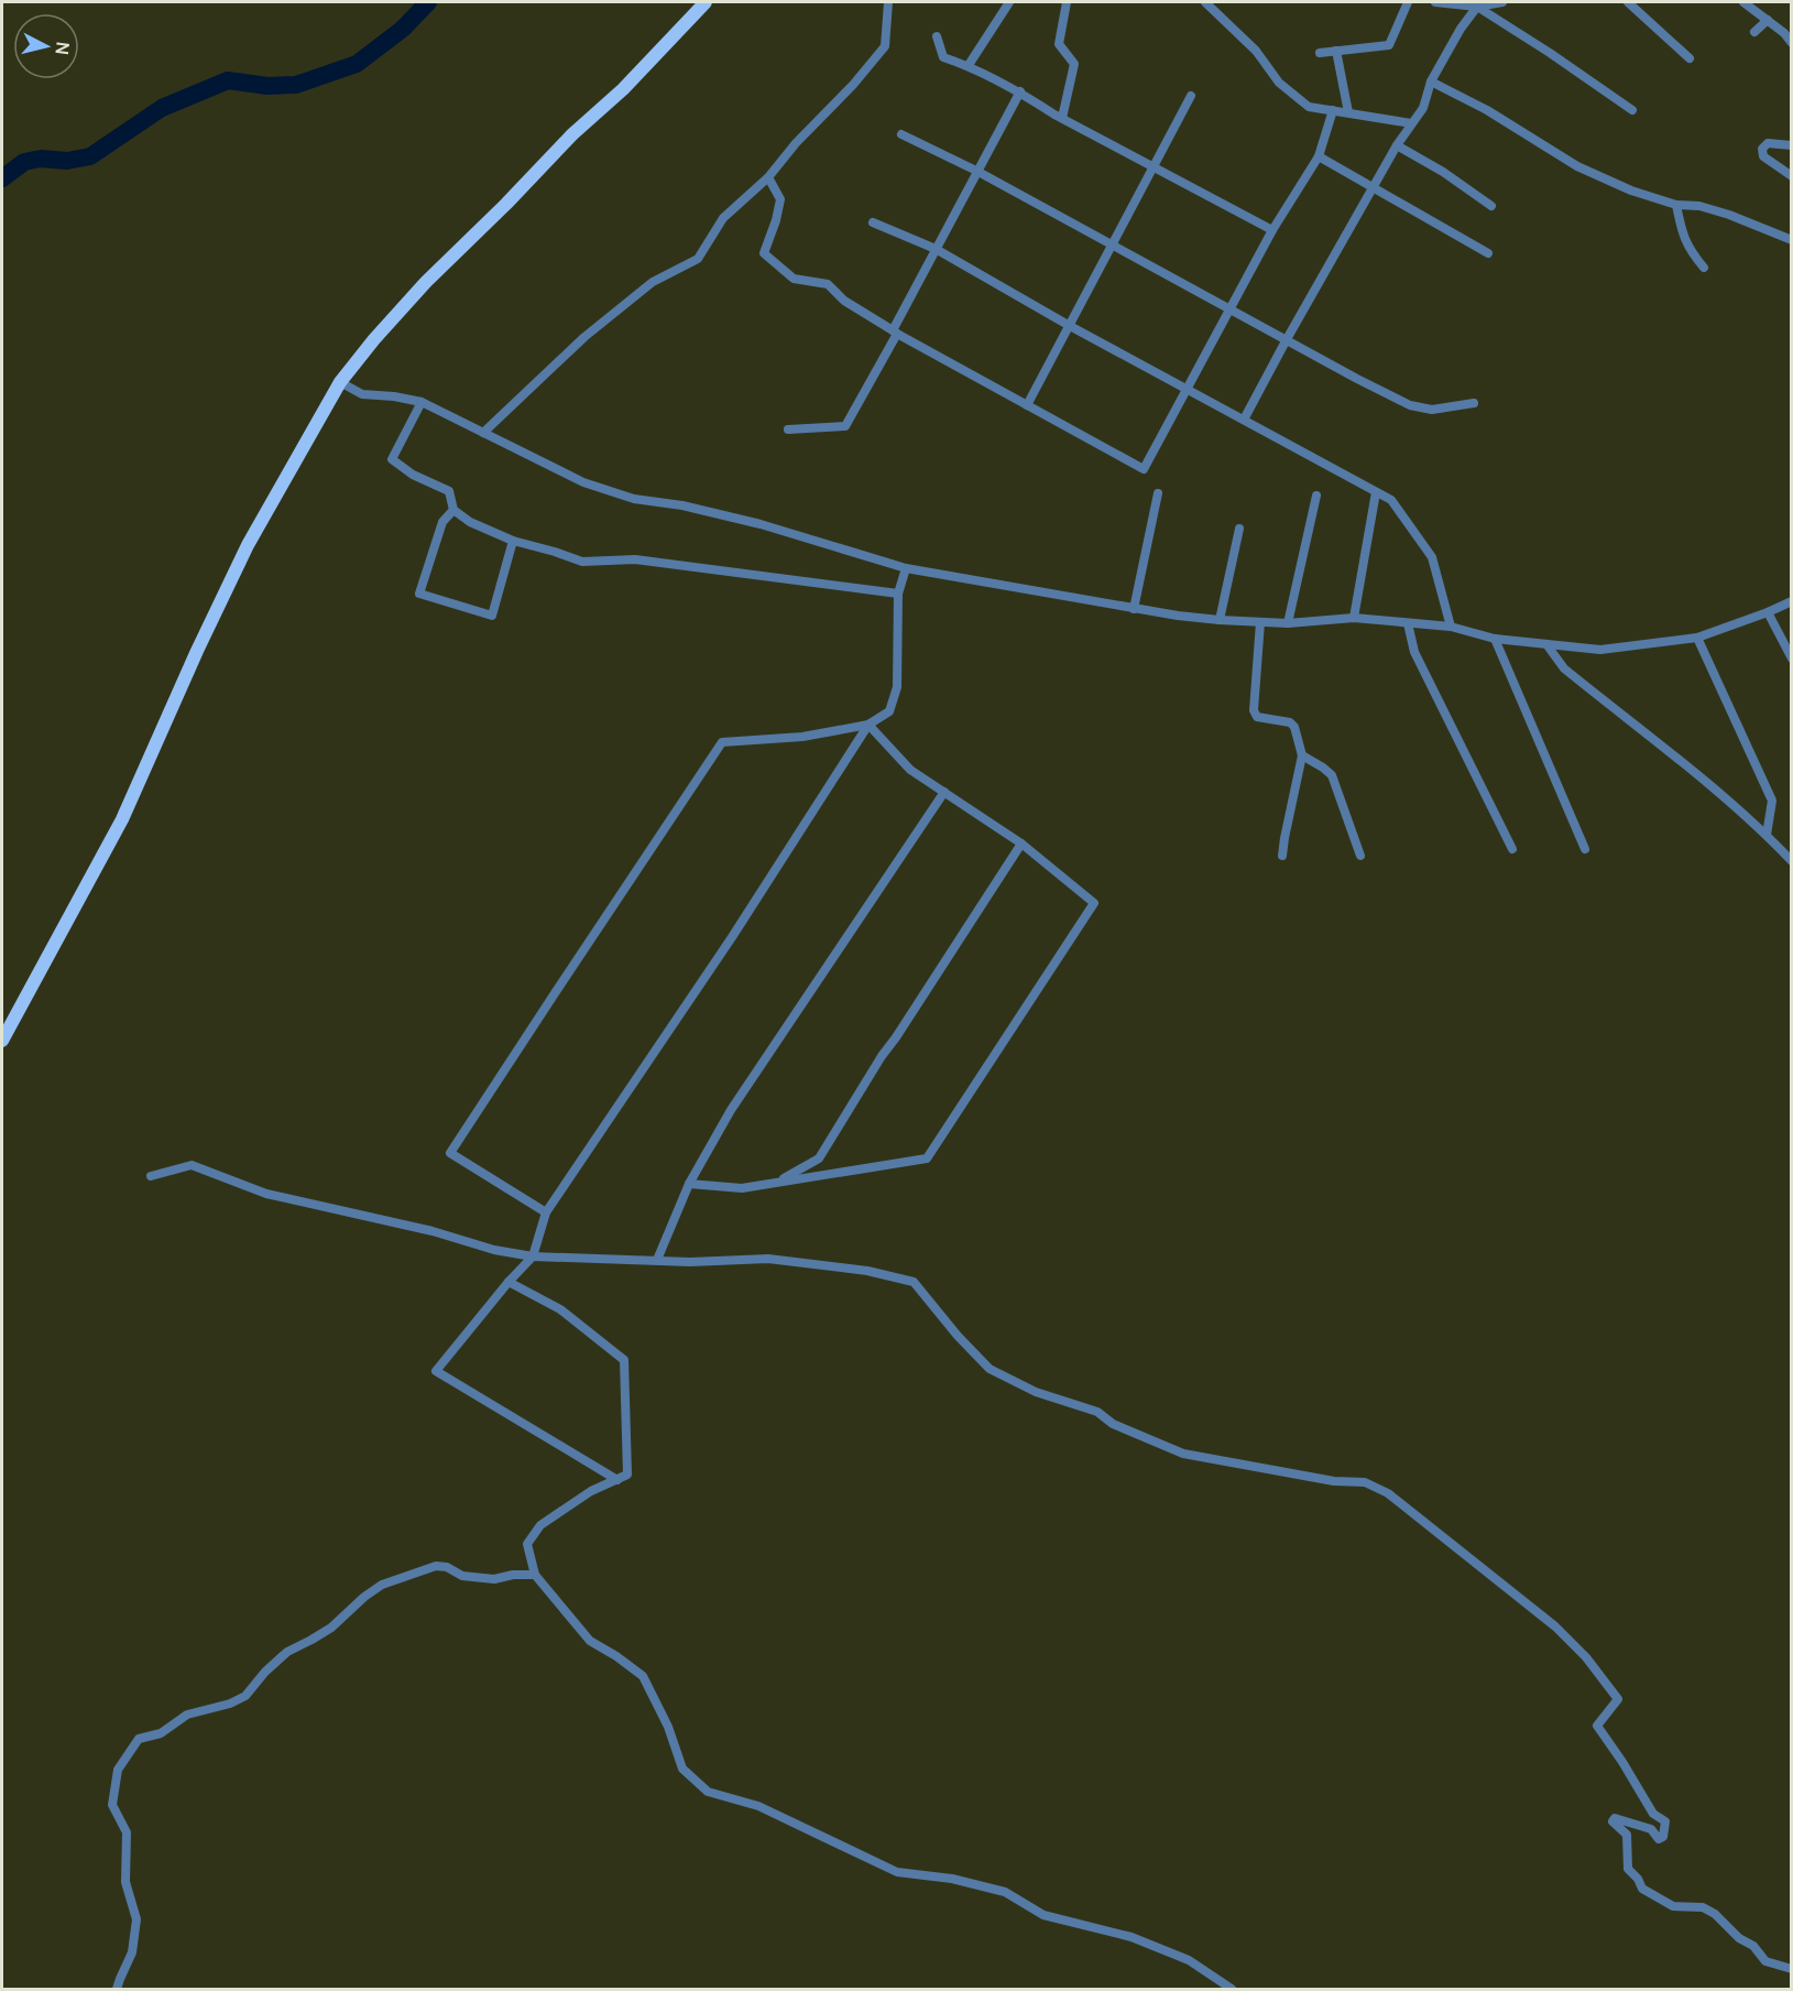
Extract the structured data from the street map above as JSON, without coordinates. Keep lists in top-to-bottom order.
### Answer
{
  "north": "right"
}
